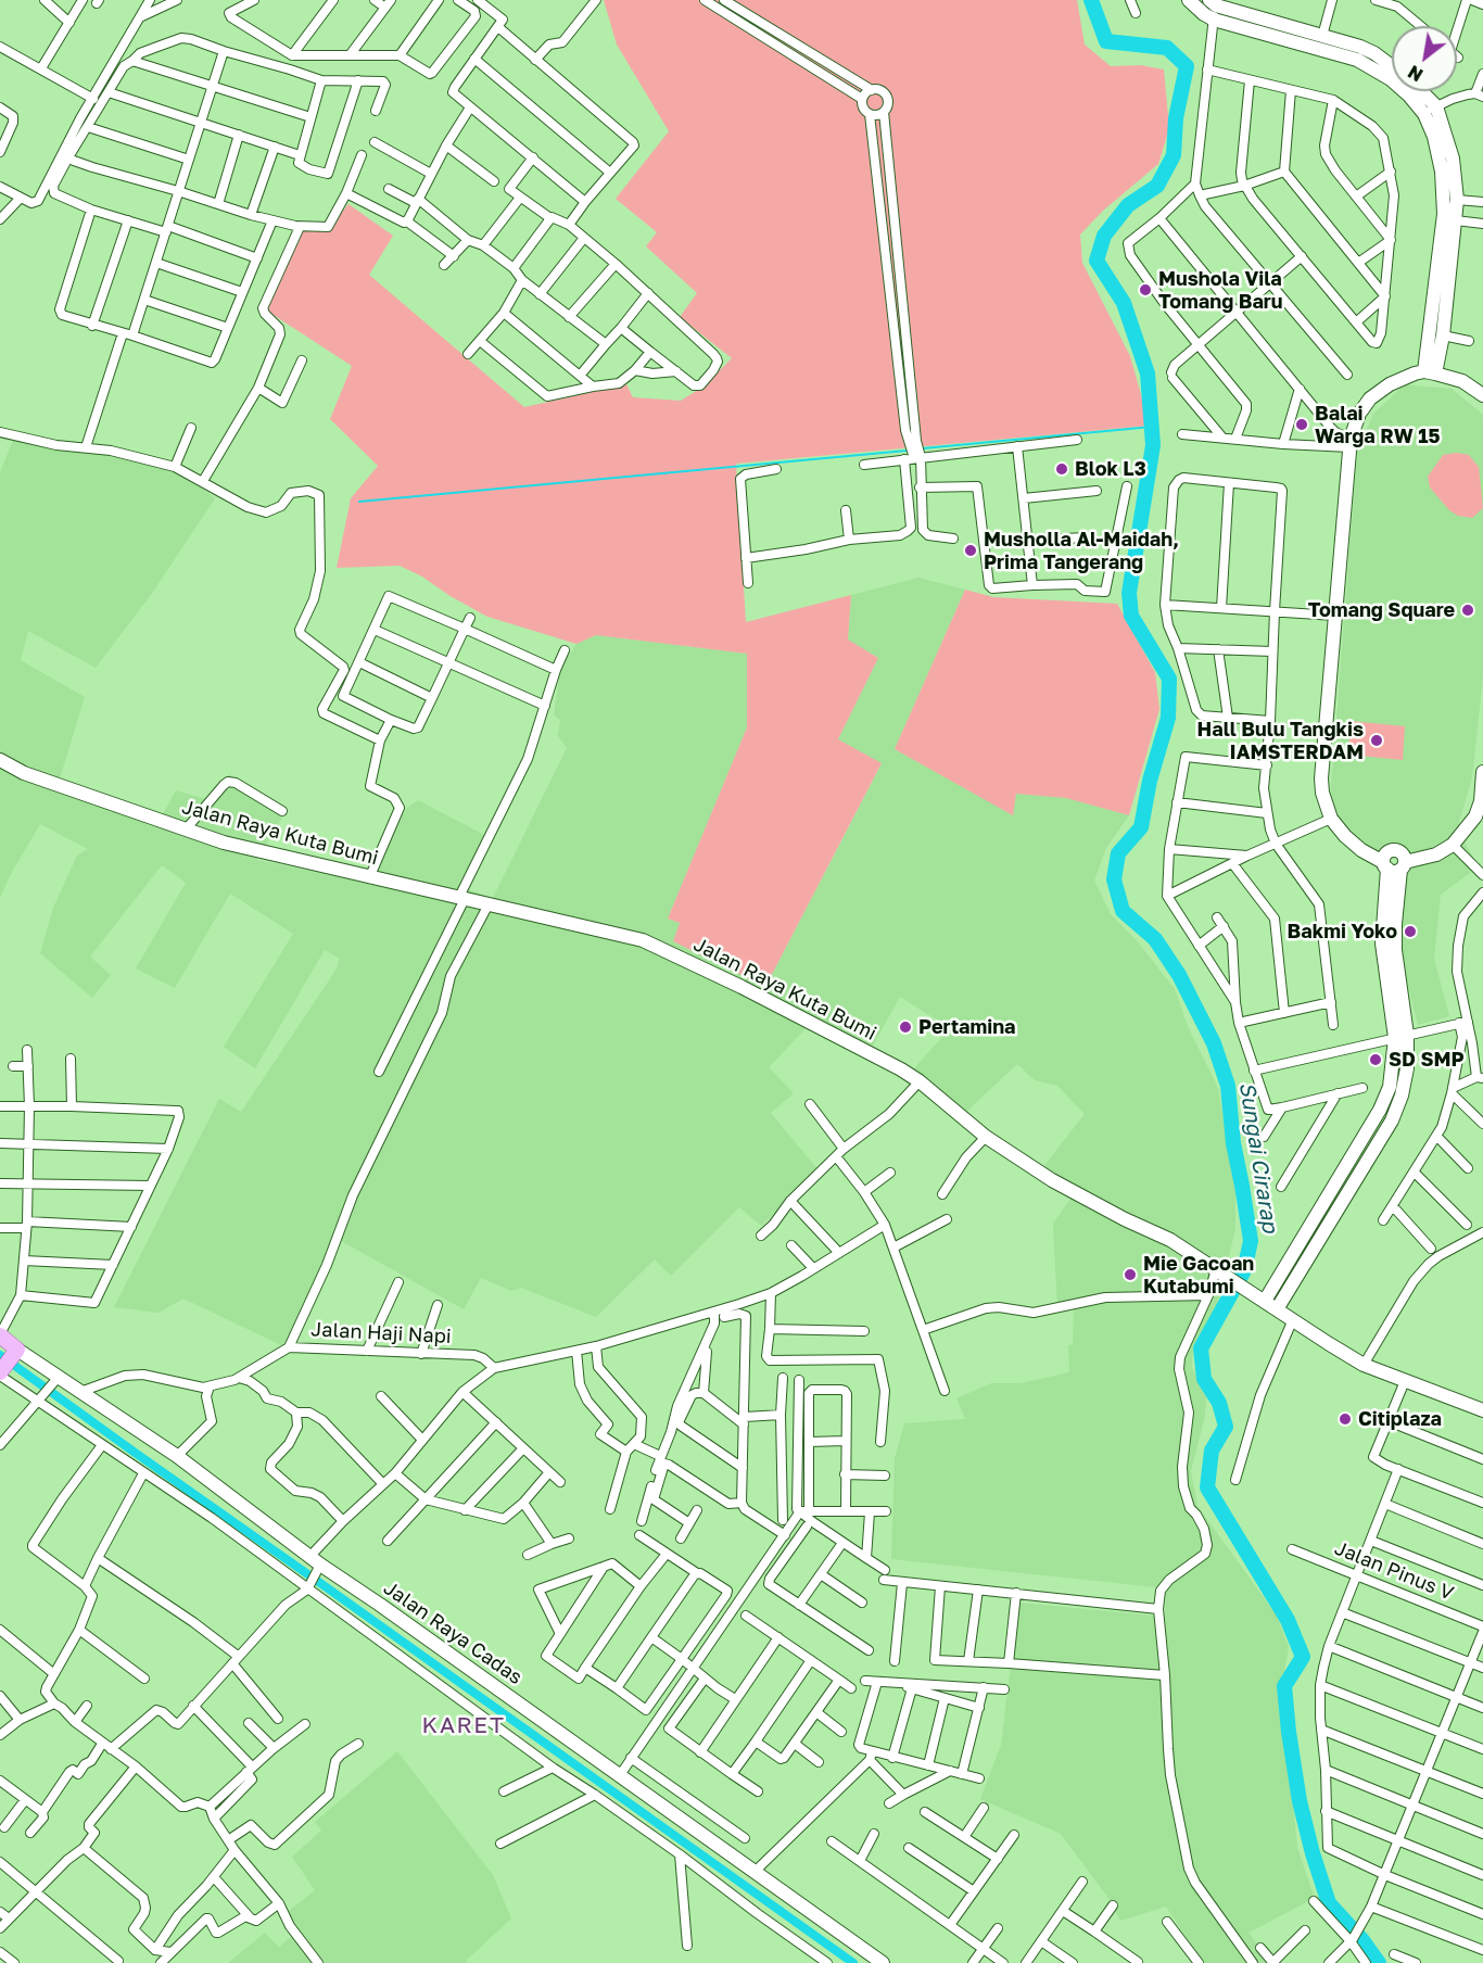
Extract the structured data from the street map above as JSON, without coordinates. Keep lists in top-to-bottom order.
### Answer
{
  "streets": {
    "main road": ["Jalan Raya Cadas"],
    "street": ["Jalan Raya Kuta Bumi", "Jalan Haji Napi", "Jalan Pinus V"]
  },
  "crossings": [
    ["Jalan Haji Napi", "Jalan Raya Cadas"]
  ],
  "districts": ["KARET"],
  "water": ["Sungai Cirarap"],
  "places": [
    "Mushola Vila Tomang Baru",
    "Balai Warga RW 15",
    "Blok L3",
    "Musholla Al-Maidah, Prima Tangerang",
    "Tomang Square",
    "Hall Bulu Tangkis IAMSTERDAM",
    "Bakmi Yoko",
    "Pertamina",
    "SD SMP",
    "Mie Gacoan Kutabumi",
    "Citiplaza"
  ],
  "north": "bottom left"
}
